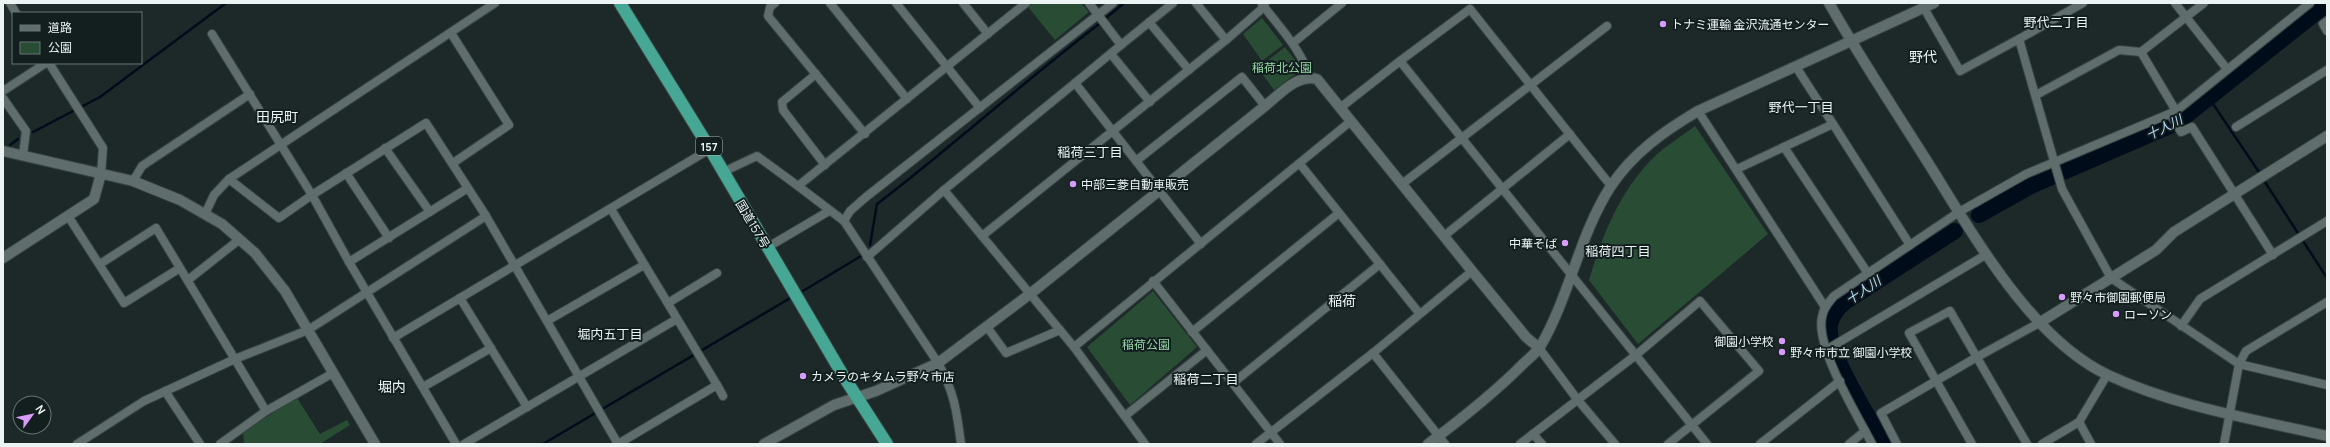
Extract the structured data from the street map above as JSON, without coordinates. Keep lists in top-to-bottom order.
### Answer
{
  "streets": {
    "highway": ["157", "国道157号"]
  },
  "districts": [
    "野代二丁目",
    "野代",
    "野代一丁目",
    "田尻町",
    "稲荷三丁目",
    "稲荷四丁目",
    "稲荷",
    "堀内五丁目",
    "稲荷二丁目",
    "堀内"
  ],
  "water": ["十人川"],
  "parks": ["稲荷北公園", "稲荷公園"],
  "places": [
    "トナミ運輸 金沢流通センター",
    "中部三菱自動車販売",
    "中華そば",
    "野々市御園郵便局",
    "ローソン",
    "御園小学校",
    "野々市市立 御園小学校",
    "カメラのキタムラ野々市店"
  ],
  "legend": ["道路", "公園"],
  "north": "top right"
}
